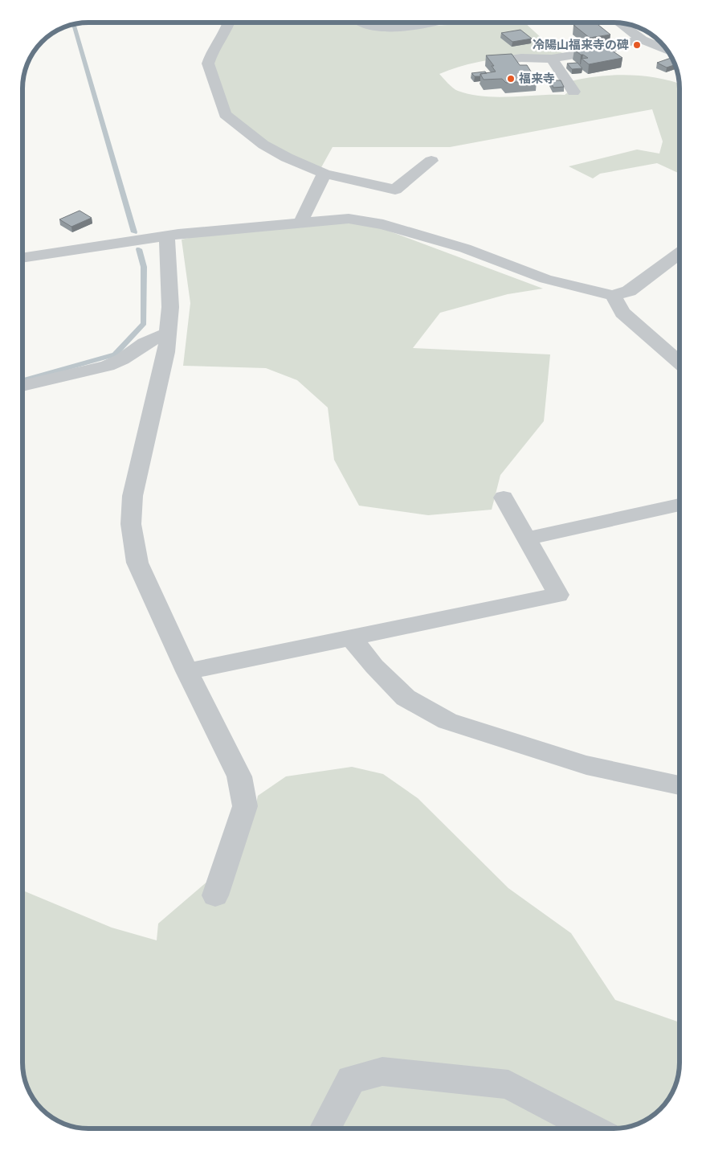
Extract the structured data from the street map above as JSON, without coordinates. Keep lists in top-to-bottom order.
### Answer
{
  "places": ["冷陽山福来寺の碑", "福来寺"]
}
